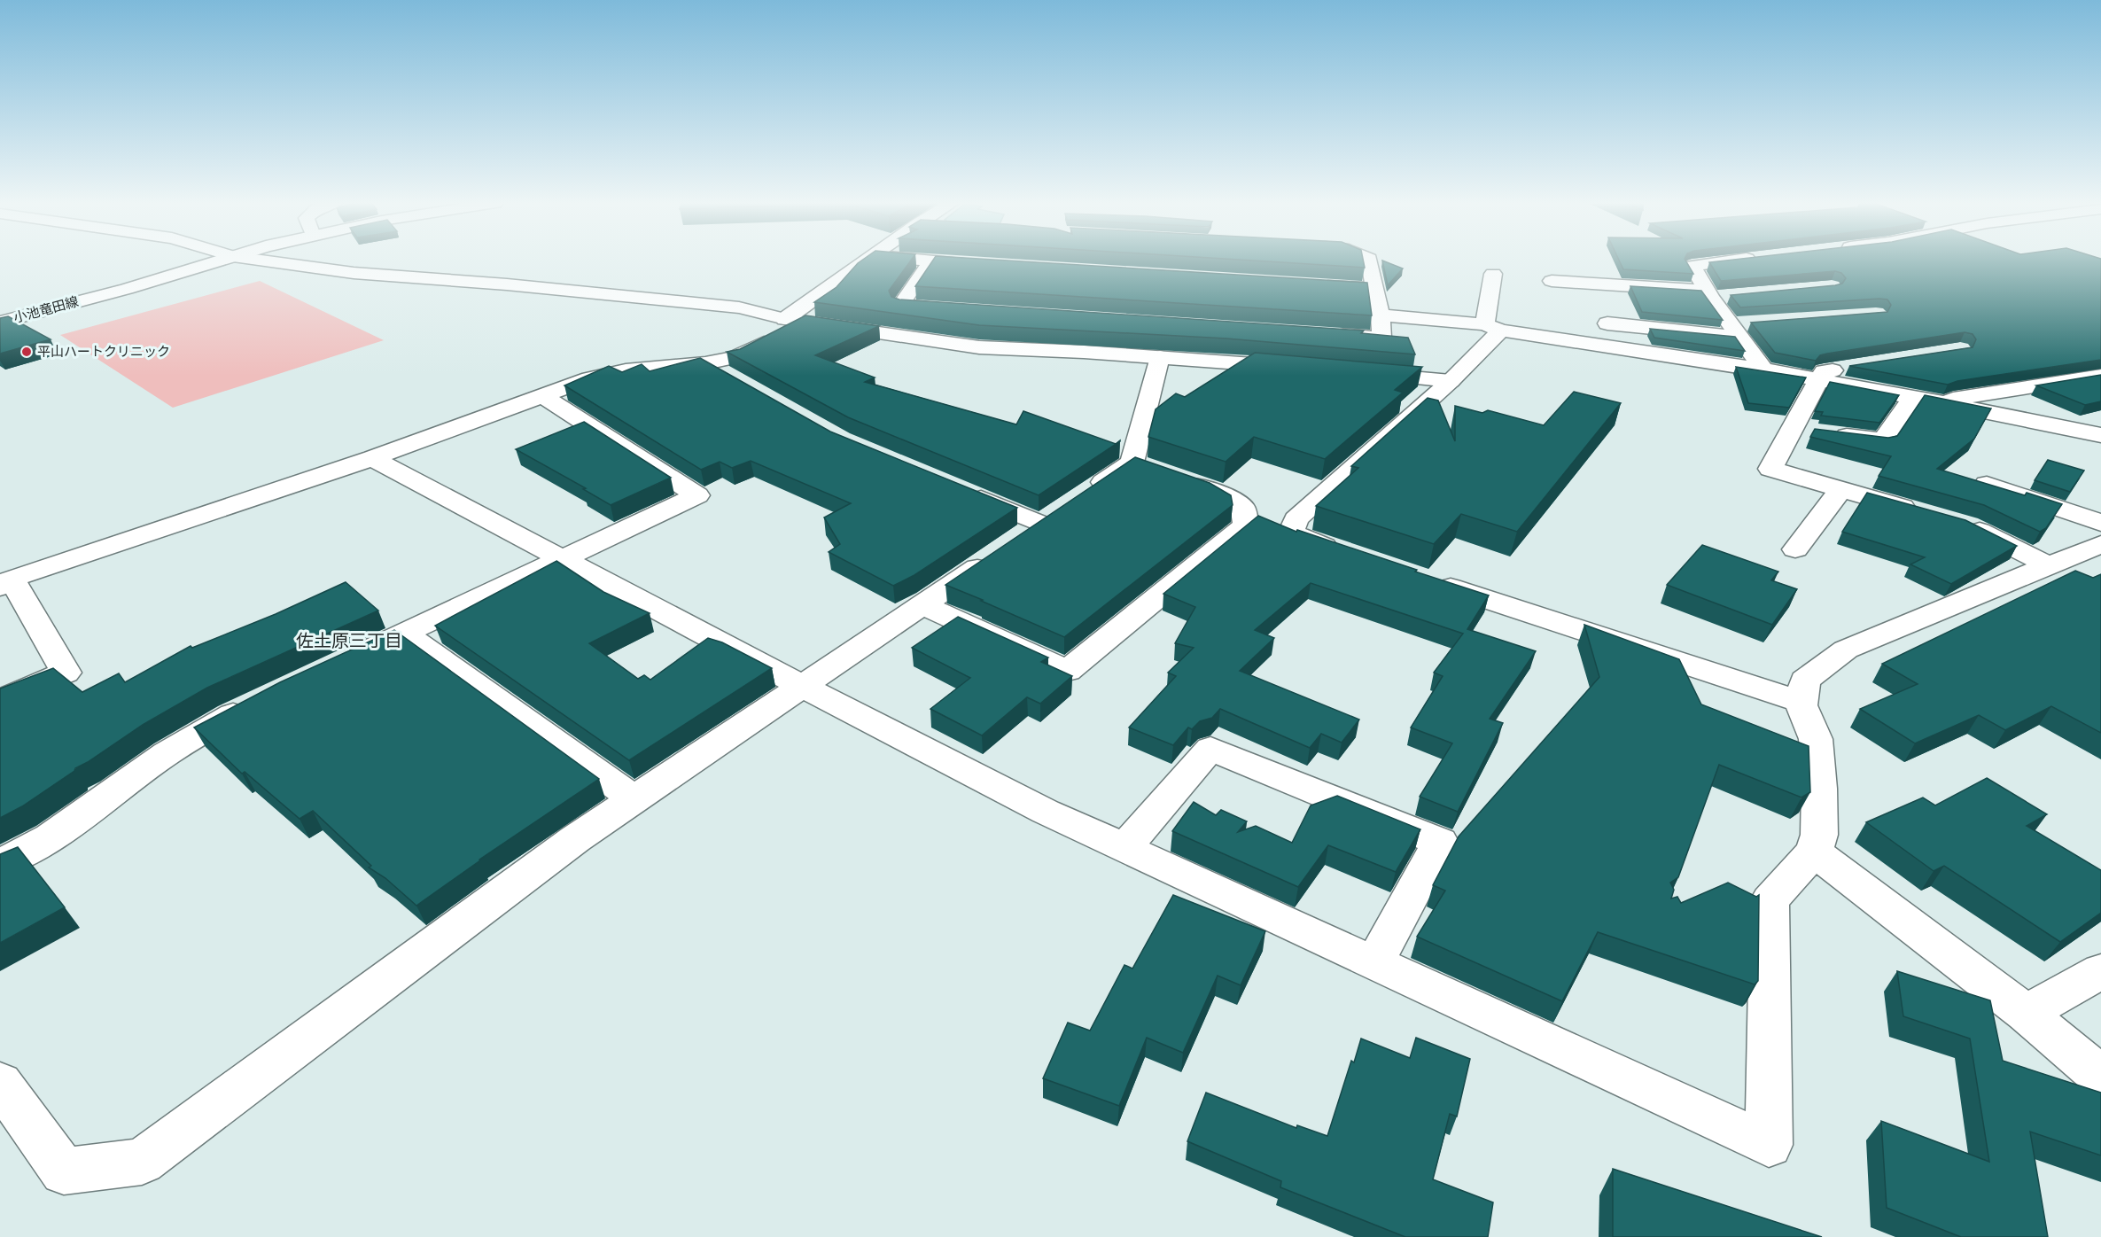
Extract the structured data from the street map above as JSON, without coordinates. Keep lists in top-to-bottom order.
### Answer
{
  "streets": {
    "street": ["小池竜田線"]
  },
  "districts": ["佐土原三丁目"],
  "places": ["平山ハートクリニック"]
}
